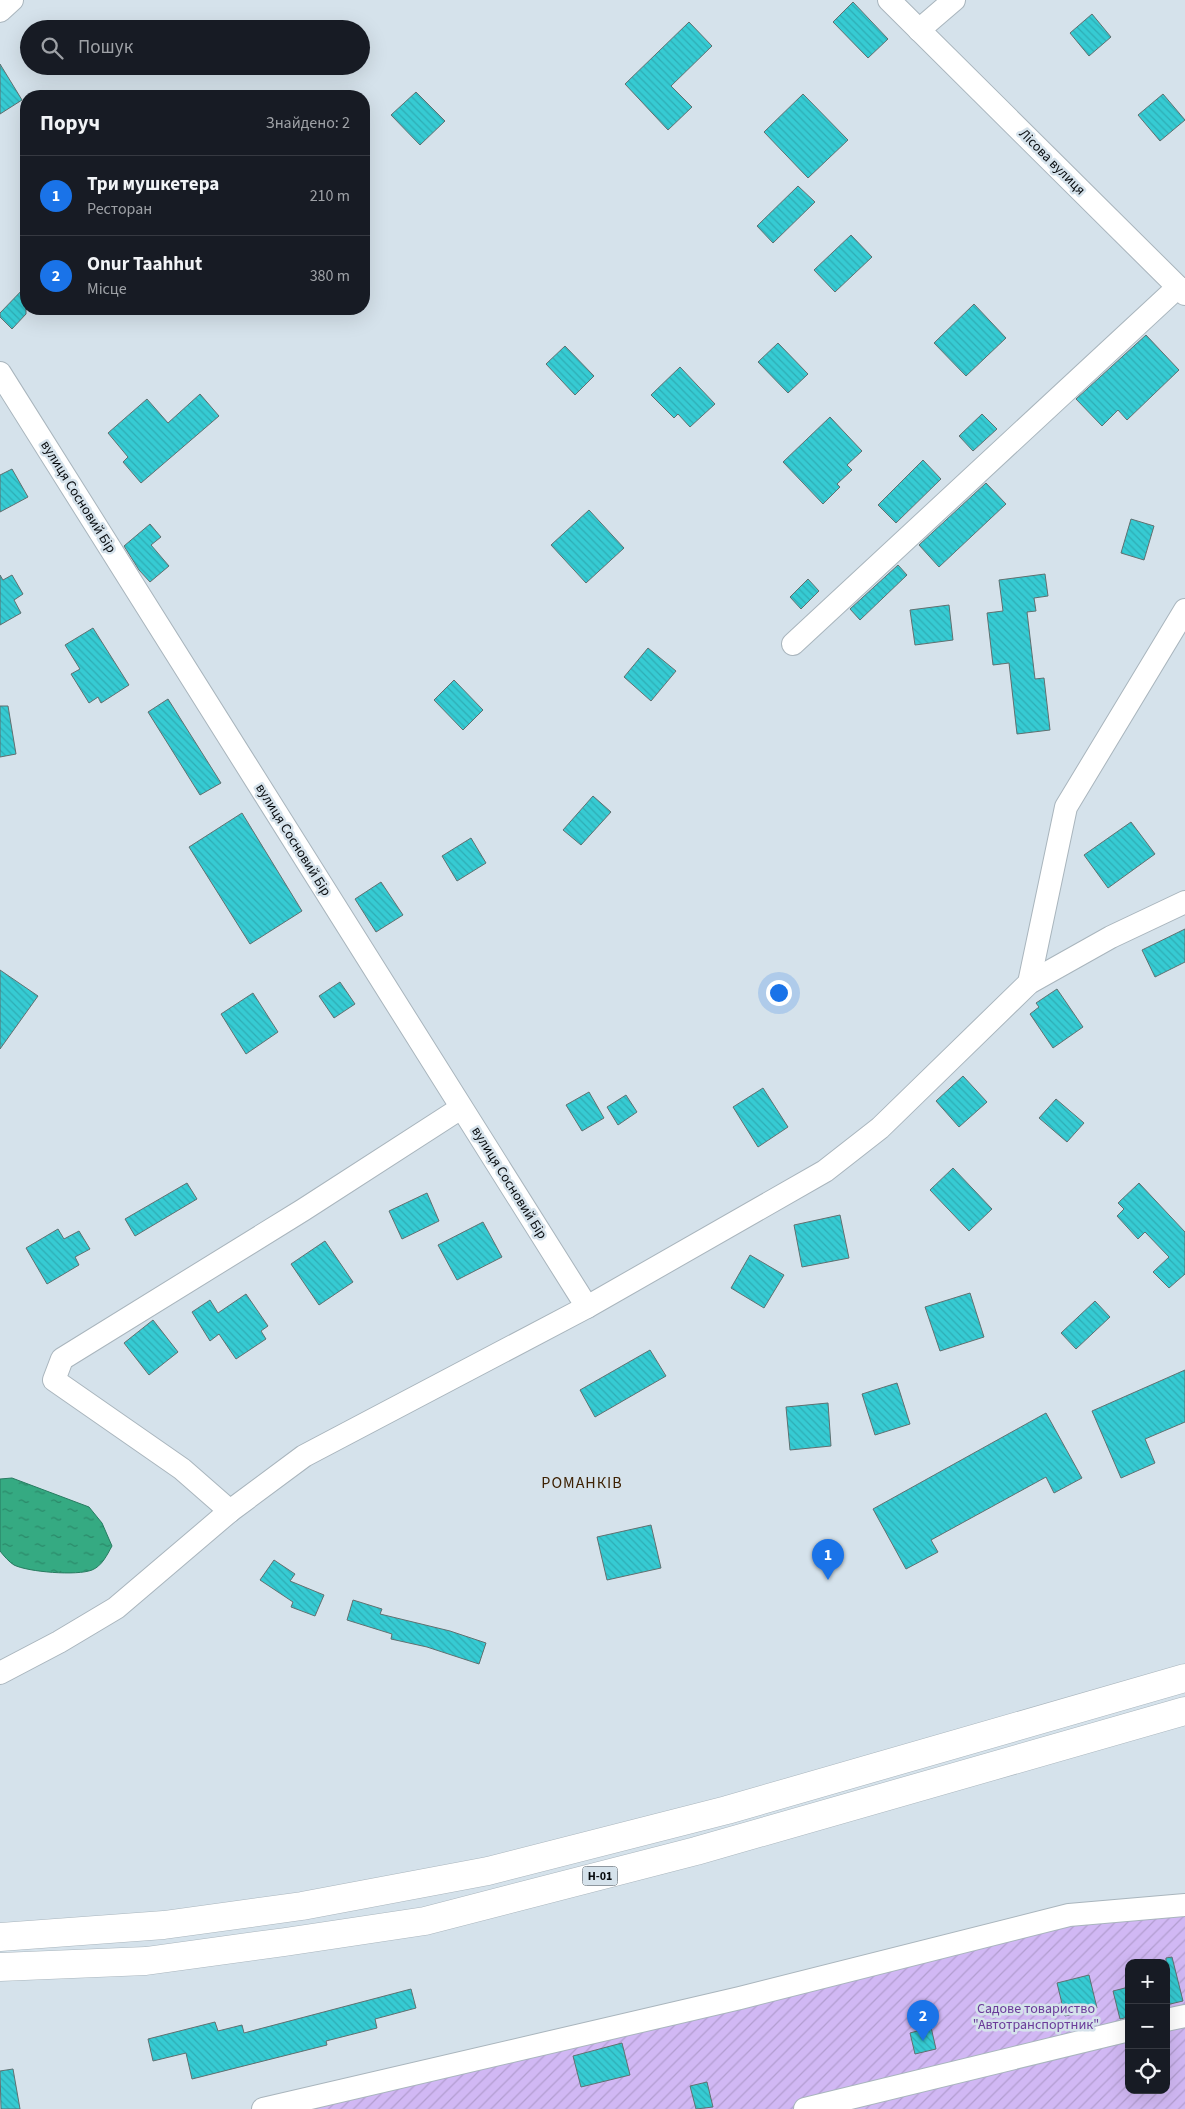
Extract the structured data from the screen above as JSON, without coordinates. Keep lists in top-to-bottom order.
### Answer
{
  "streets": {
    "main road": ["Н-01"],
    "street": ["Лісова вулиця", "вулиця Сосновий Бір"]
  },
  "districts": ["РОМАНКІВ"],
  "parks": ["Садове товариство \"Автотранспортник\""],
  "page": {
    "search": "Пошук",
    "heading": ["Поруч", "Знайдено: 2"],
    "list": [
      {
        "mark": "1",
        "name": "Три мушкетера",
        "note": "Ресторан",
        "value": "210 m"
      },
      {
        "mark": "2",
        "name": "Onur Taahhut",
        "note": "Місце",
        "value": "380 m"
      }
    ],
    "pins": ["1", "2"],
    "map_buttons": ["+", "−"]
  }
}
